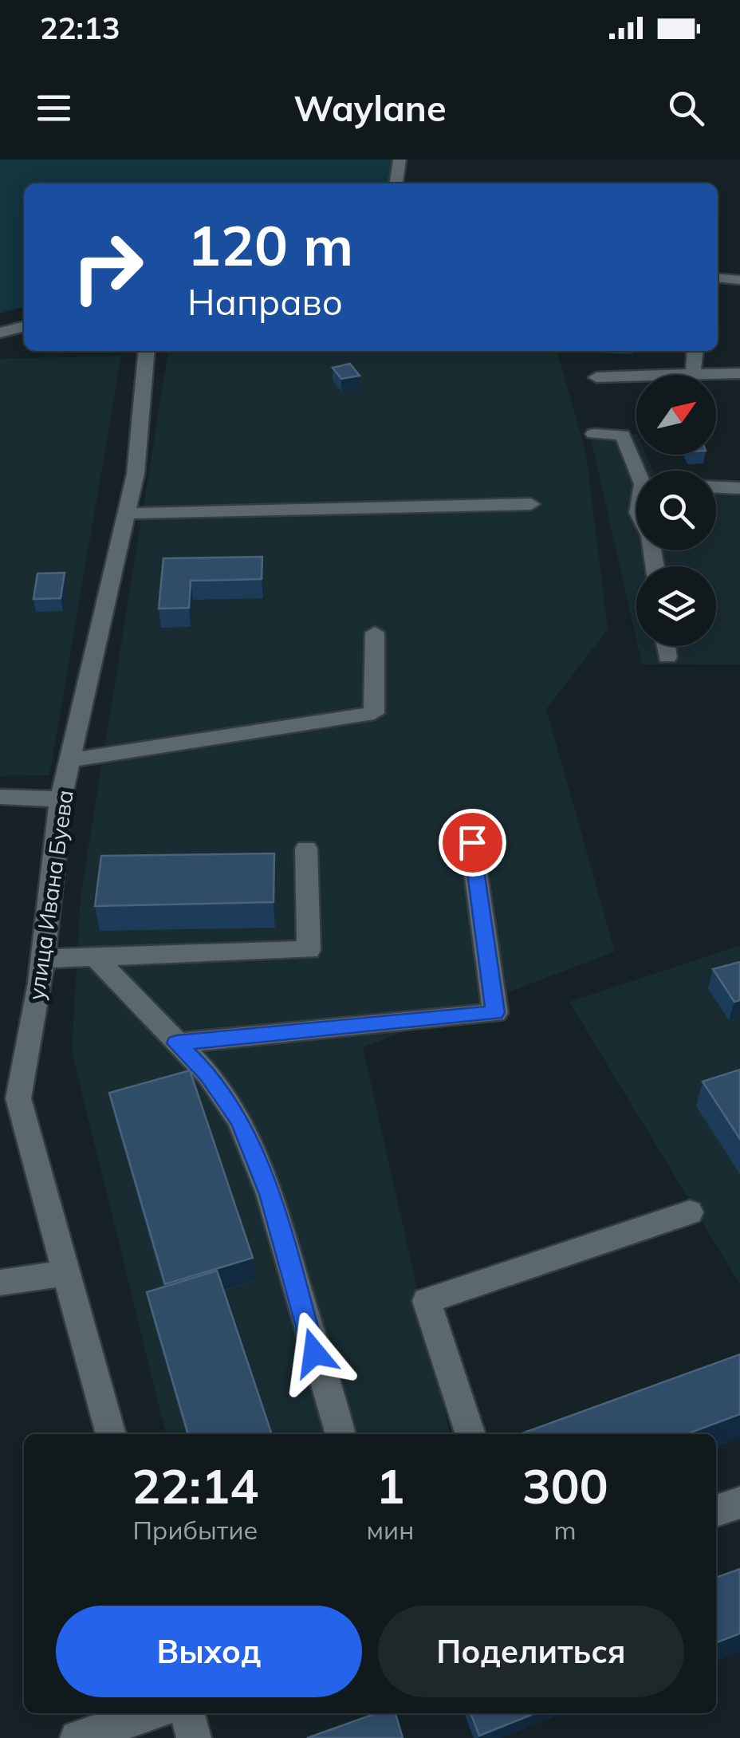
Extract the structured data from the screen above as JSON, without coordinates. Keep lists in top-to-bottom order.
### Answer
{
  "streets": {
    "street": ["улица Ивана Буева"]
  },
  "north": "top right",
  "page": {
    "status": "22:13",
    "header": "Waylane",
    "turn": ["120 m", "Направо"],
    "eta": [
      "22:14",
      "Прибытие",
      "1",
      "мин",
      "300",
      "m"
    ],
    "buttons": ["Выход", "Поделиться"]
  }
}
